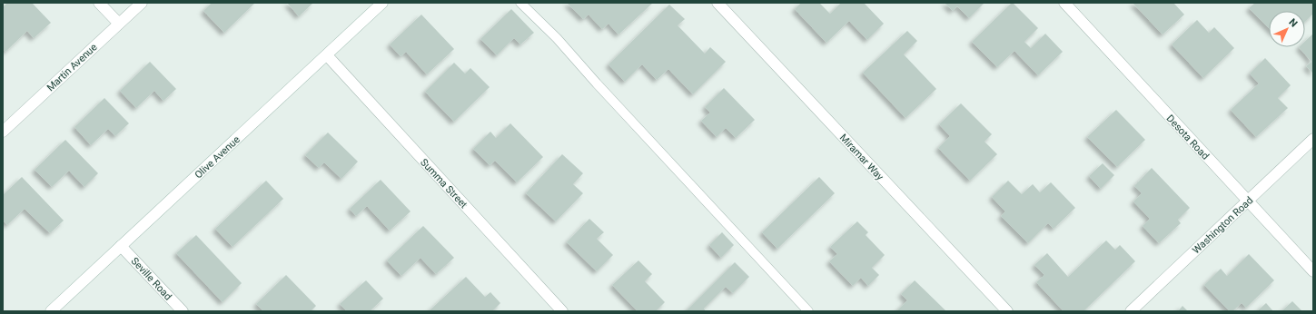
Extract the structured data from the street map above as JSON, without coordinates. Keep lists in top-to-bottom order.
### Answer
{
  "streets": {
    "street": [
      "Martin Avenue",
      "Desota Road",
      "Olive Avenue",
      "Miramar Way",
      "Summa Street",
      "Washington Road",
      "Seville Road"
    ]
  },
  "crossings": [
    ["Desota Road", "Washington Road"],
    ["Olive Avenue", "Summa Street"],
    ["Olive Avenue", "Seville Road"]
  ],
  "north": "top right"
}
